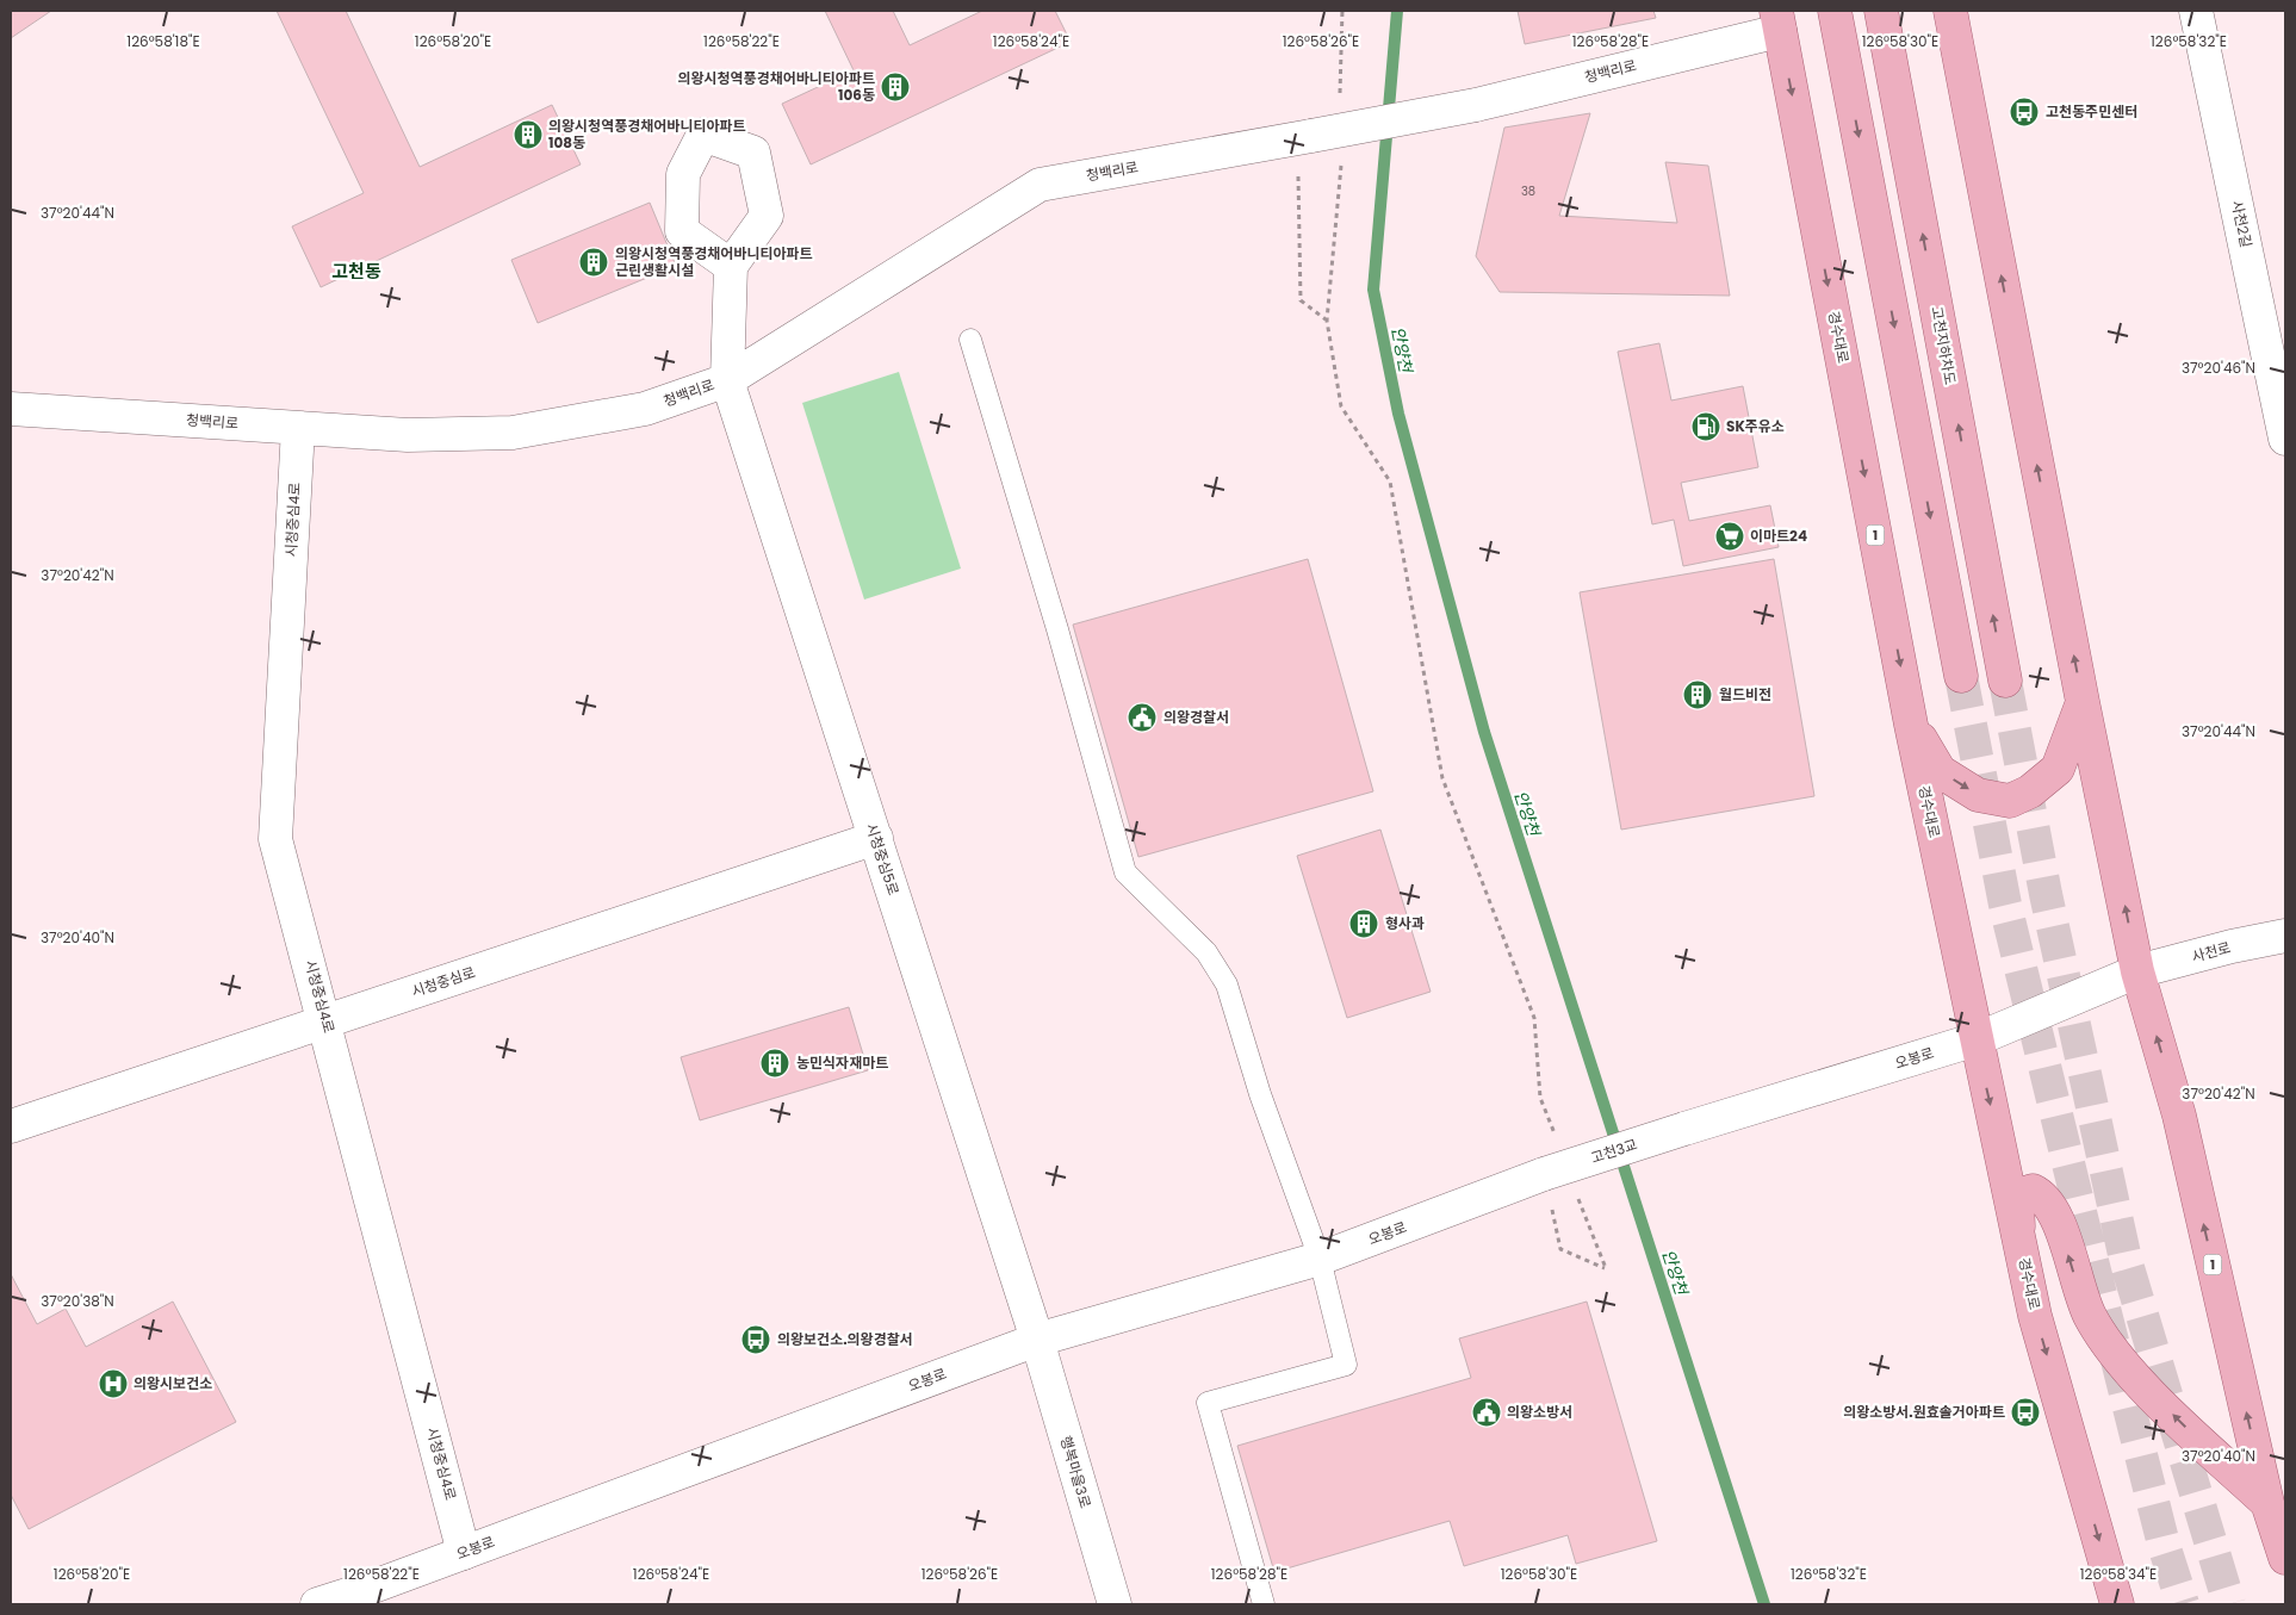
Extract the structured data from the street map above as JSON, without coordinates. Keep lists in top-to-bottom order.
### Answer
{
  "streets": {
    "main road": ["경수대로", "고천지하차도", "1"],
    "street": [
      "청백리로",
      "사천2길",
      "시청중심4로",
      "시청중심5로",
      "사천로",
      "시청중심로",
      "오봉로",
      "고천3교",
      "행복마을3로"
    ]
  },
  "crossings": [
    ["청백리로", "경수대로"],
    ["청백리로", "시청중심4로"],
    ["청백리로", "시청중심5로"],
    ["경수대로", "오봉로"],
    ["시청중심4로", "시청중심로"],
    ["시청중심4로", "오봉로"],
    ["1", "사천로"],
    ["1", "오봉로"],
    ["시청중심5로", "시청중심로"],
    ["시청중심5로", "오봉로"],
    ["시청중심5로", "행복마을3로"],
    ["사천로", "오봉로"],
    ["오봉로", "고천3교"],
    ["오봉로", "행복마을3로"]
  ],
  "districts": ["고천동"],
  "water": ["안양천"],
  "places": {
    "building": [
      "의왕시청역풍경채어바니티아파트 106동",
      "의왕시청역풍경채어바니티아파트 108동",
      "의왕시청역풍경채어바니티아파트 근린생활시설",
      "월드비전",
      "형사과",
      "농민식자재마트"
    ],
    "bus stop": ["고천동주민센터", "의왕보건소.의왕경찰서", "의왕소방서.원효솔거아파트"],
    "fuel station": ["SK주유소"],
    "supermarket": ["이마트24"],
    "public building": ["의왕경찰서", "의왕소방서"],
    "hospital": ["의왕시보건소"]
  },
  "house_numbers": ["38"],
  "coordinates": [
    "126°58'18\"E",
    "126°58'20\"E",
    "126°58'22\"E",
    "126°58'24\"E",
    "126°58'26\"E",
    "126°58'28\"E",
    "126°58'30\"E",
    "126°58'32\"E",
    "37°20'44\"N",
    "37°20'46\"N",
    "37°20'42\"N",
    "37°20'40\"N",
    "37°20'38\"N",
    "126°58'34\"E"
  ]
}
